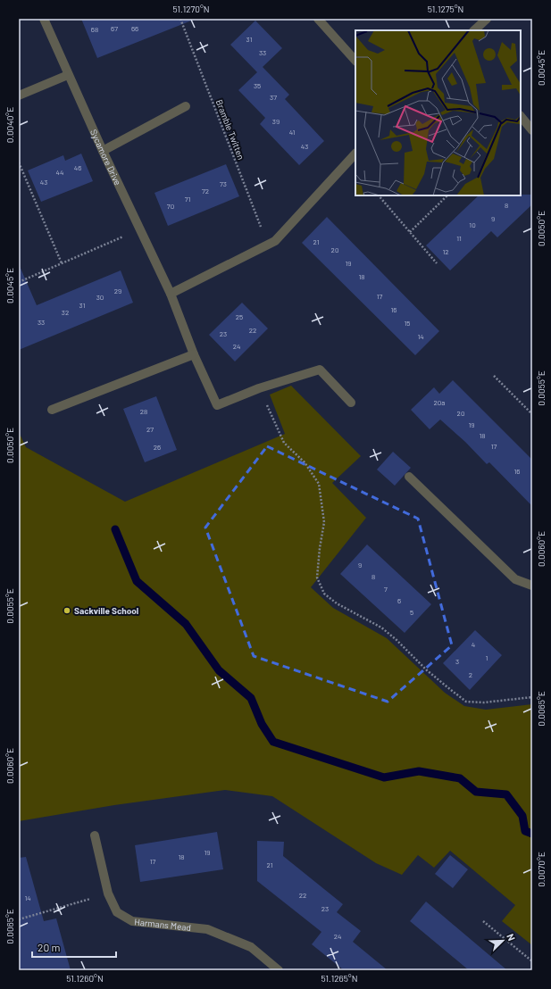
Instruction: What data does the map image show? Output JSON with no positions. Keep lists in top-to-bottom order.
{
  "streets": {
    "street": ["Sycamore Drive", "Harmans Mead"],
    "path": ["Bramble Twitten"]
  },
  "places": ["Sackville School"],
  "house_numbers": [
    "67",
    "66",
    "68",
    "31",
    "33",
    "35",
    "37",
    "39",
    "41",
    "43",
    "46",
    "44",
    "43",
    "73",
    "72",
    "71",
    "8",
    "70",
    "9",
    "10",
    "11",
    "21",
    "20",
    "12",
    "19",
    "18",
    "29",
    "17",
    "30",
    "31",
    "16",
    "32",
    "25",
    "33",
    "15",
    "22",
    "23",
    "14",
    "24",
    "20a",
    "28",
    "20",
    "19",
    "27",
    "18",
    "17",
    "26",
    "16",
    "9",
    "8",
    "7",
    "6",
    "5",
    "4",
    "1",
    "3",
    "2",
    "19",
    "18",
    "17",
    "21",
    "22",
    "14",
    "23",
    "24"
  ],
  "scale_bar": "20 m",
  "north": "top right",
  "coordinates": [
    "51.1270°N",
    "51.1275°N",
    "0.0045°E",
    "0.0040°E",
    "0.0050°E",
    "0.0055°E",
    "0.0060°E",
    "0.0065°E",
    "0.0070°E",
    "51.1260°N",
    "51.1265°N"
  ]
}
